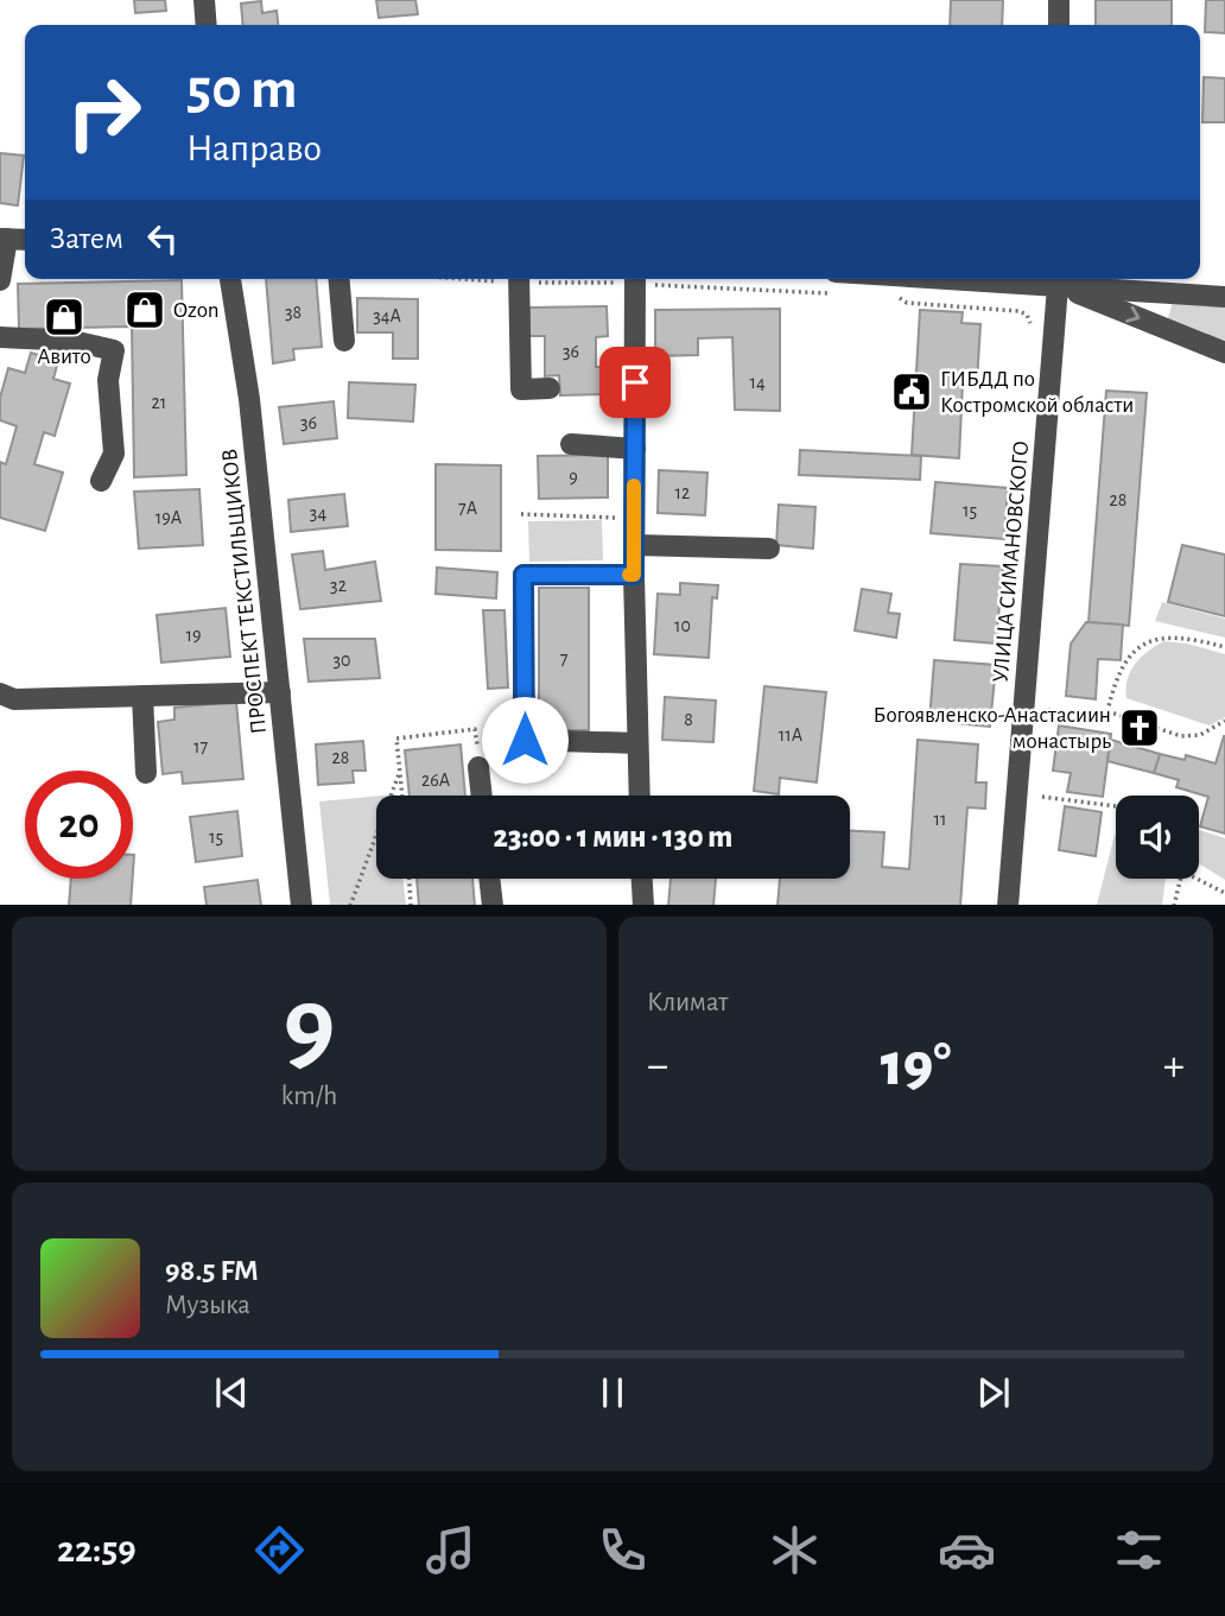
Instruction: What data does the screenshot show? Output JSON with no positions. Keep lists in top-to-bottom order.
{
  "streets": {
    "street": ["УЛИЦА СИМАНОВСКОГО", "ПРОСПЕКТ ТЕКСТИЛЬЩИКОВ"]
  },
  "places": {
    "shop": ["Ozon", "Авито"],
    "public building": ["ГИБДД по Костромской области"],
    "church": ["Богоявленско-Анастасиин монастырь"]
  },
  "house_numbers": [
    "38",
    "34А",
    "36",
    "14",
    "21",
    "36",
    "9",
    "12",
    "28",
    "7А",
    "15",
    "34",
    "19А",
    "32",
    "10",
    "19",
    "7",
    "30",
    "8",
    "11А",
    "17",
    "28",
    "26А",
    "11",
    "15"
  ],
  "page": {
    "turn": ["50 m", "Направо"],
    "then": "Затем",
    "limit": "20",
    "trip": "23:00 · 1 мин · 130 m",
    "tile": [
      ["9", "km/h"],
      "Климат"
    ],
    "heat": ["−", "19°", "+"],
    "song": ["98.5 FM", "Музыка"],
    "tabs": "22:59"
  }
}
